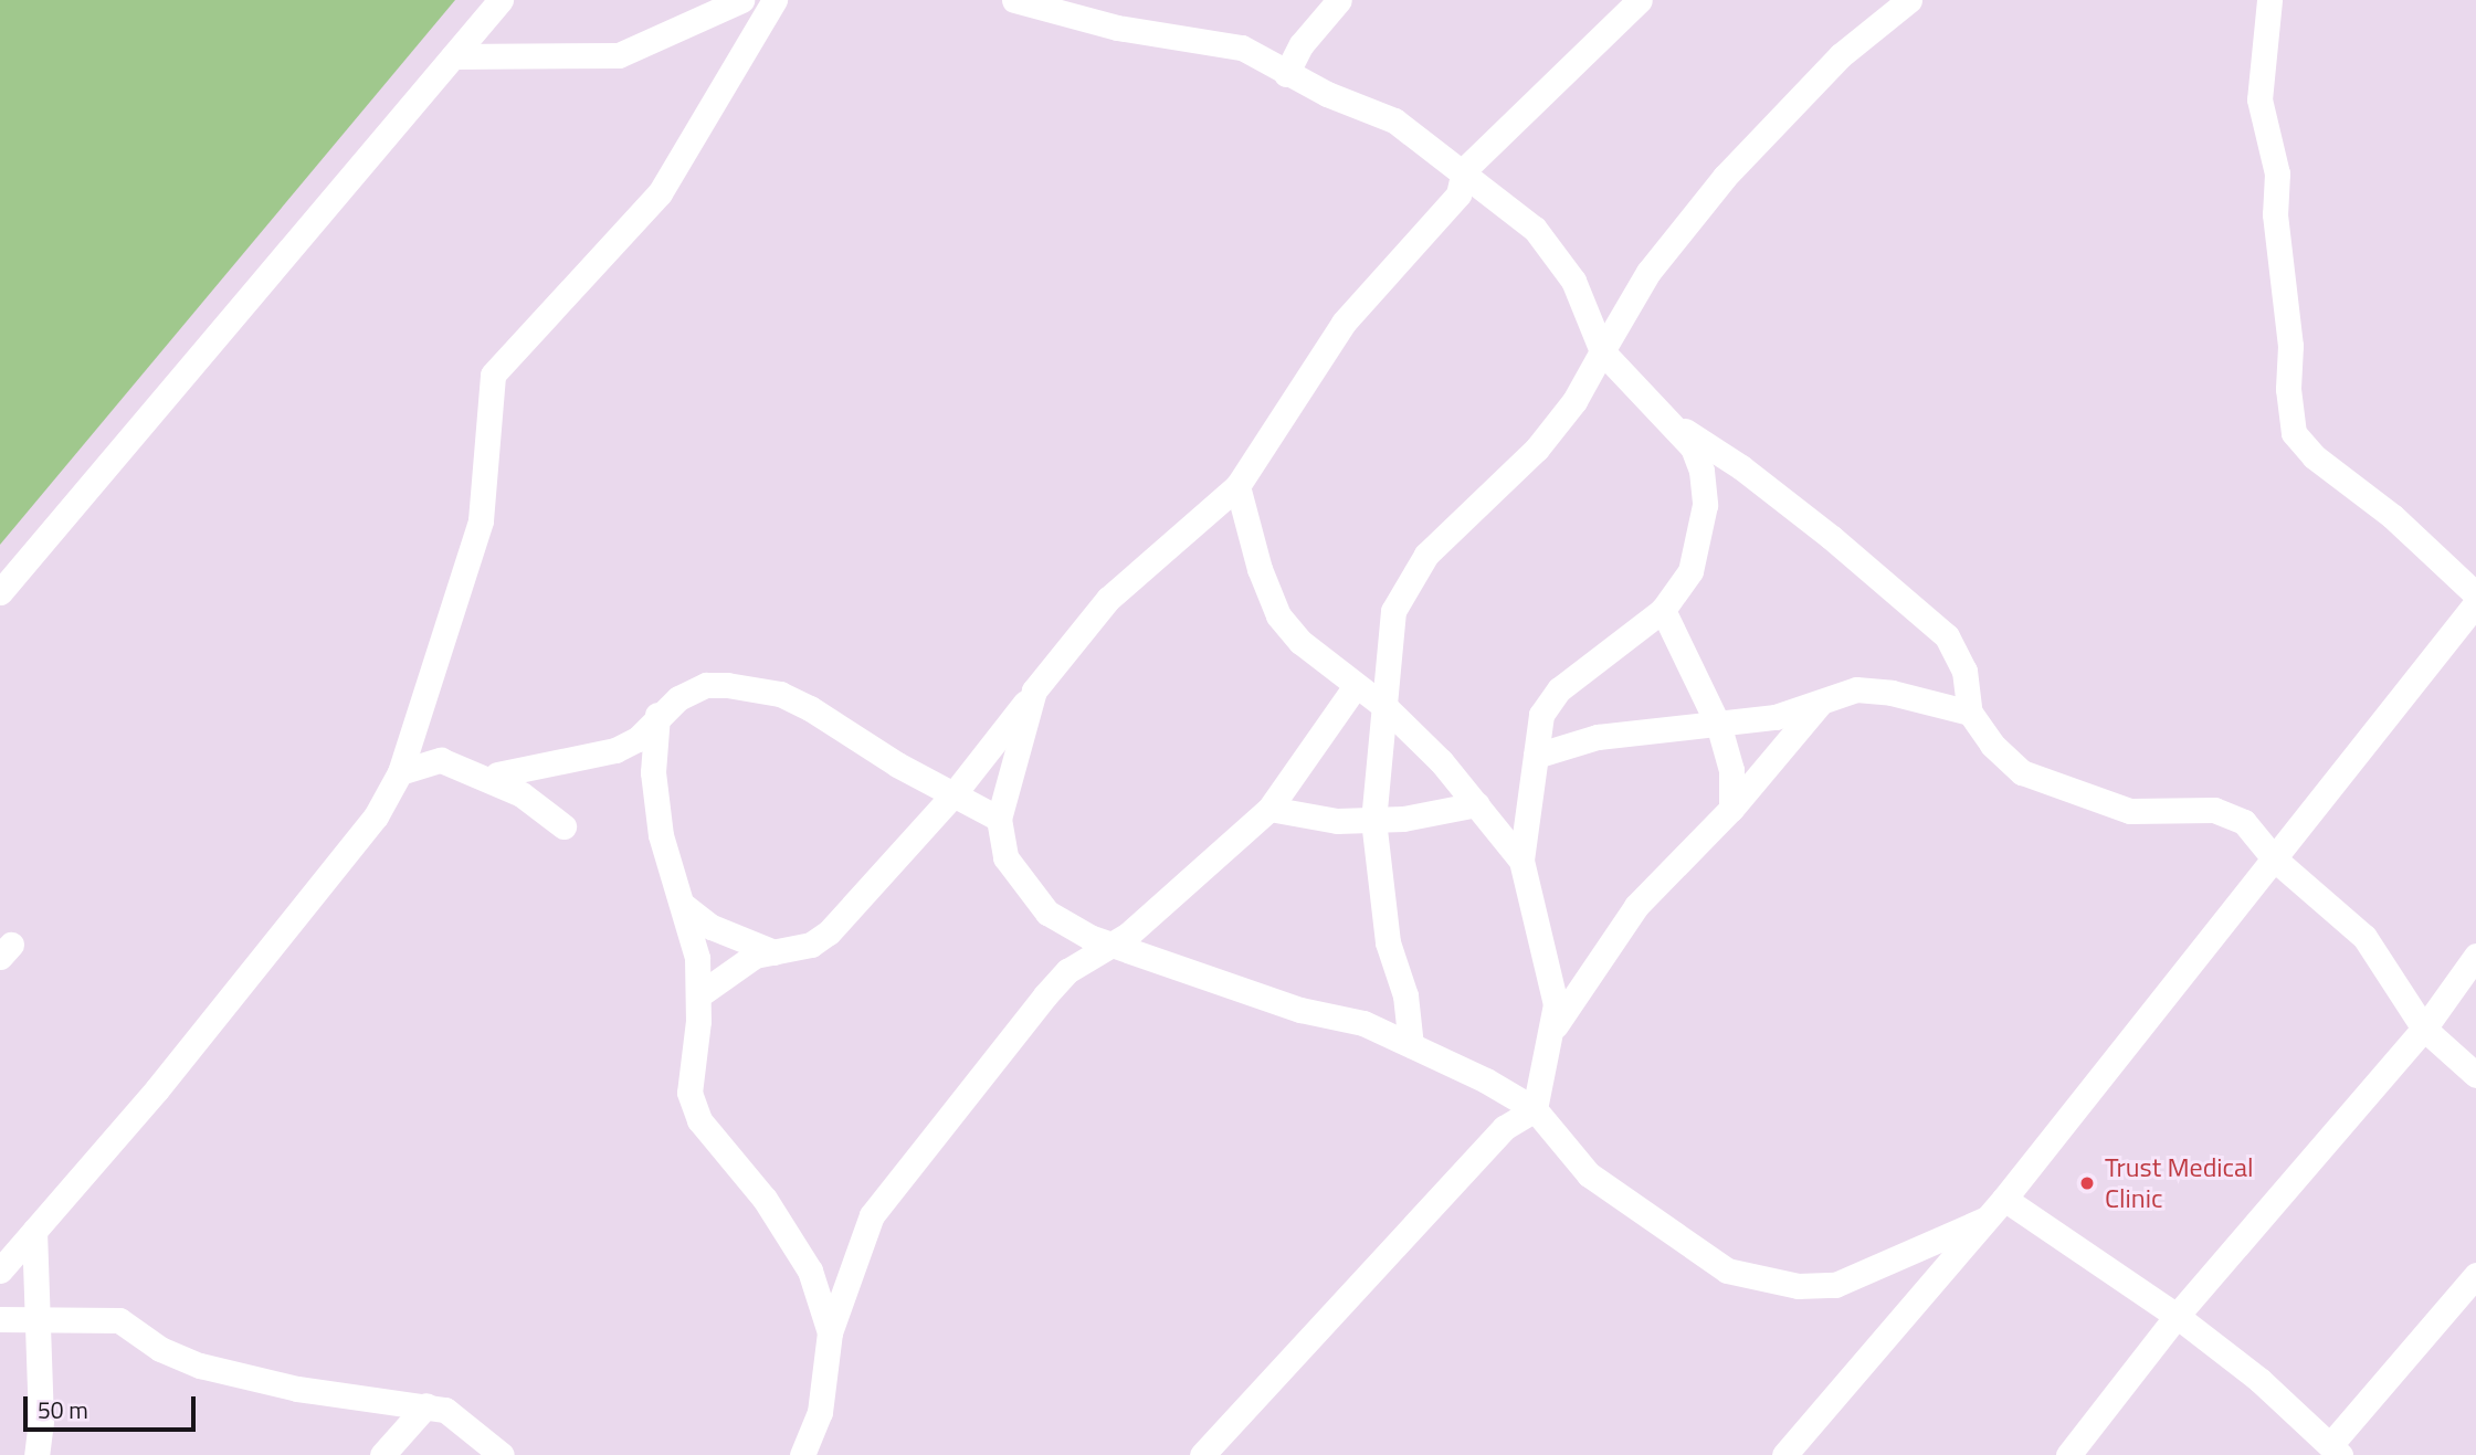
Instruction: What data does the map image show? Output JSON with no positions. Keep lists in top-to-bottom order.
{
  "places": ["Trust Medical Clinic"],
  "scale_bar": "50 m"
}
